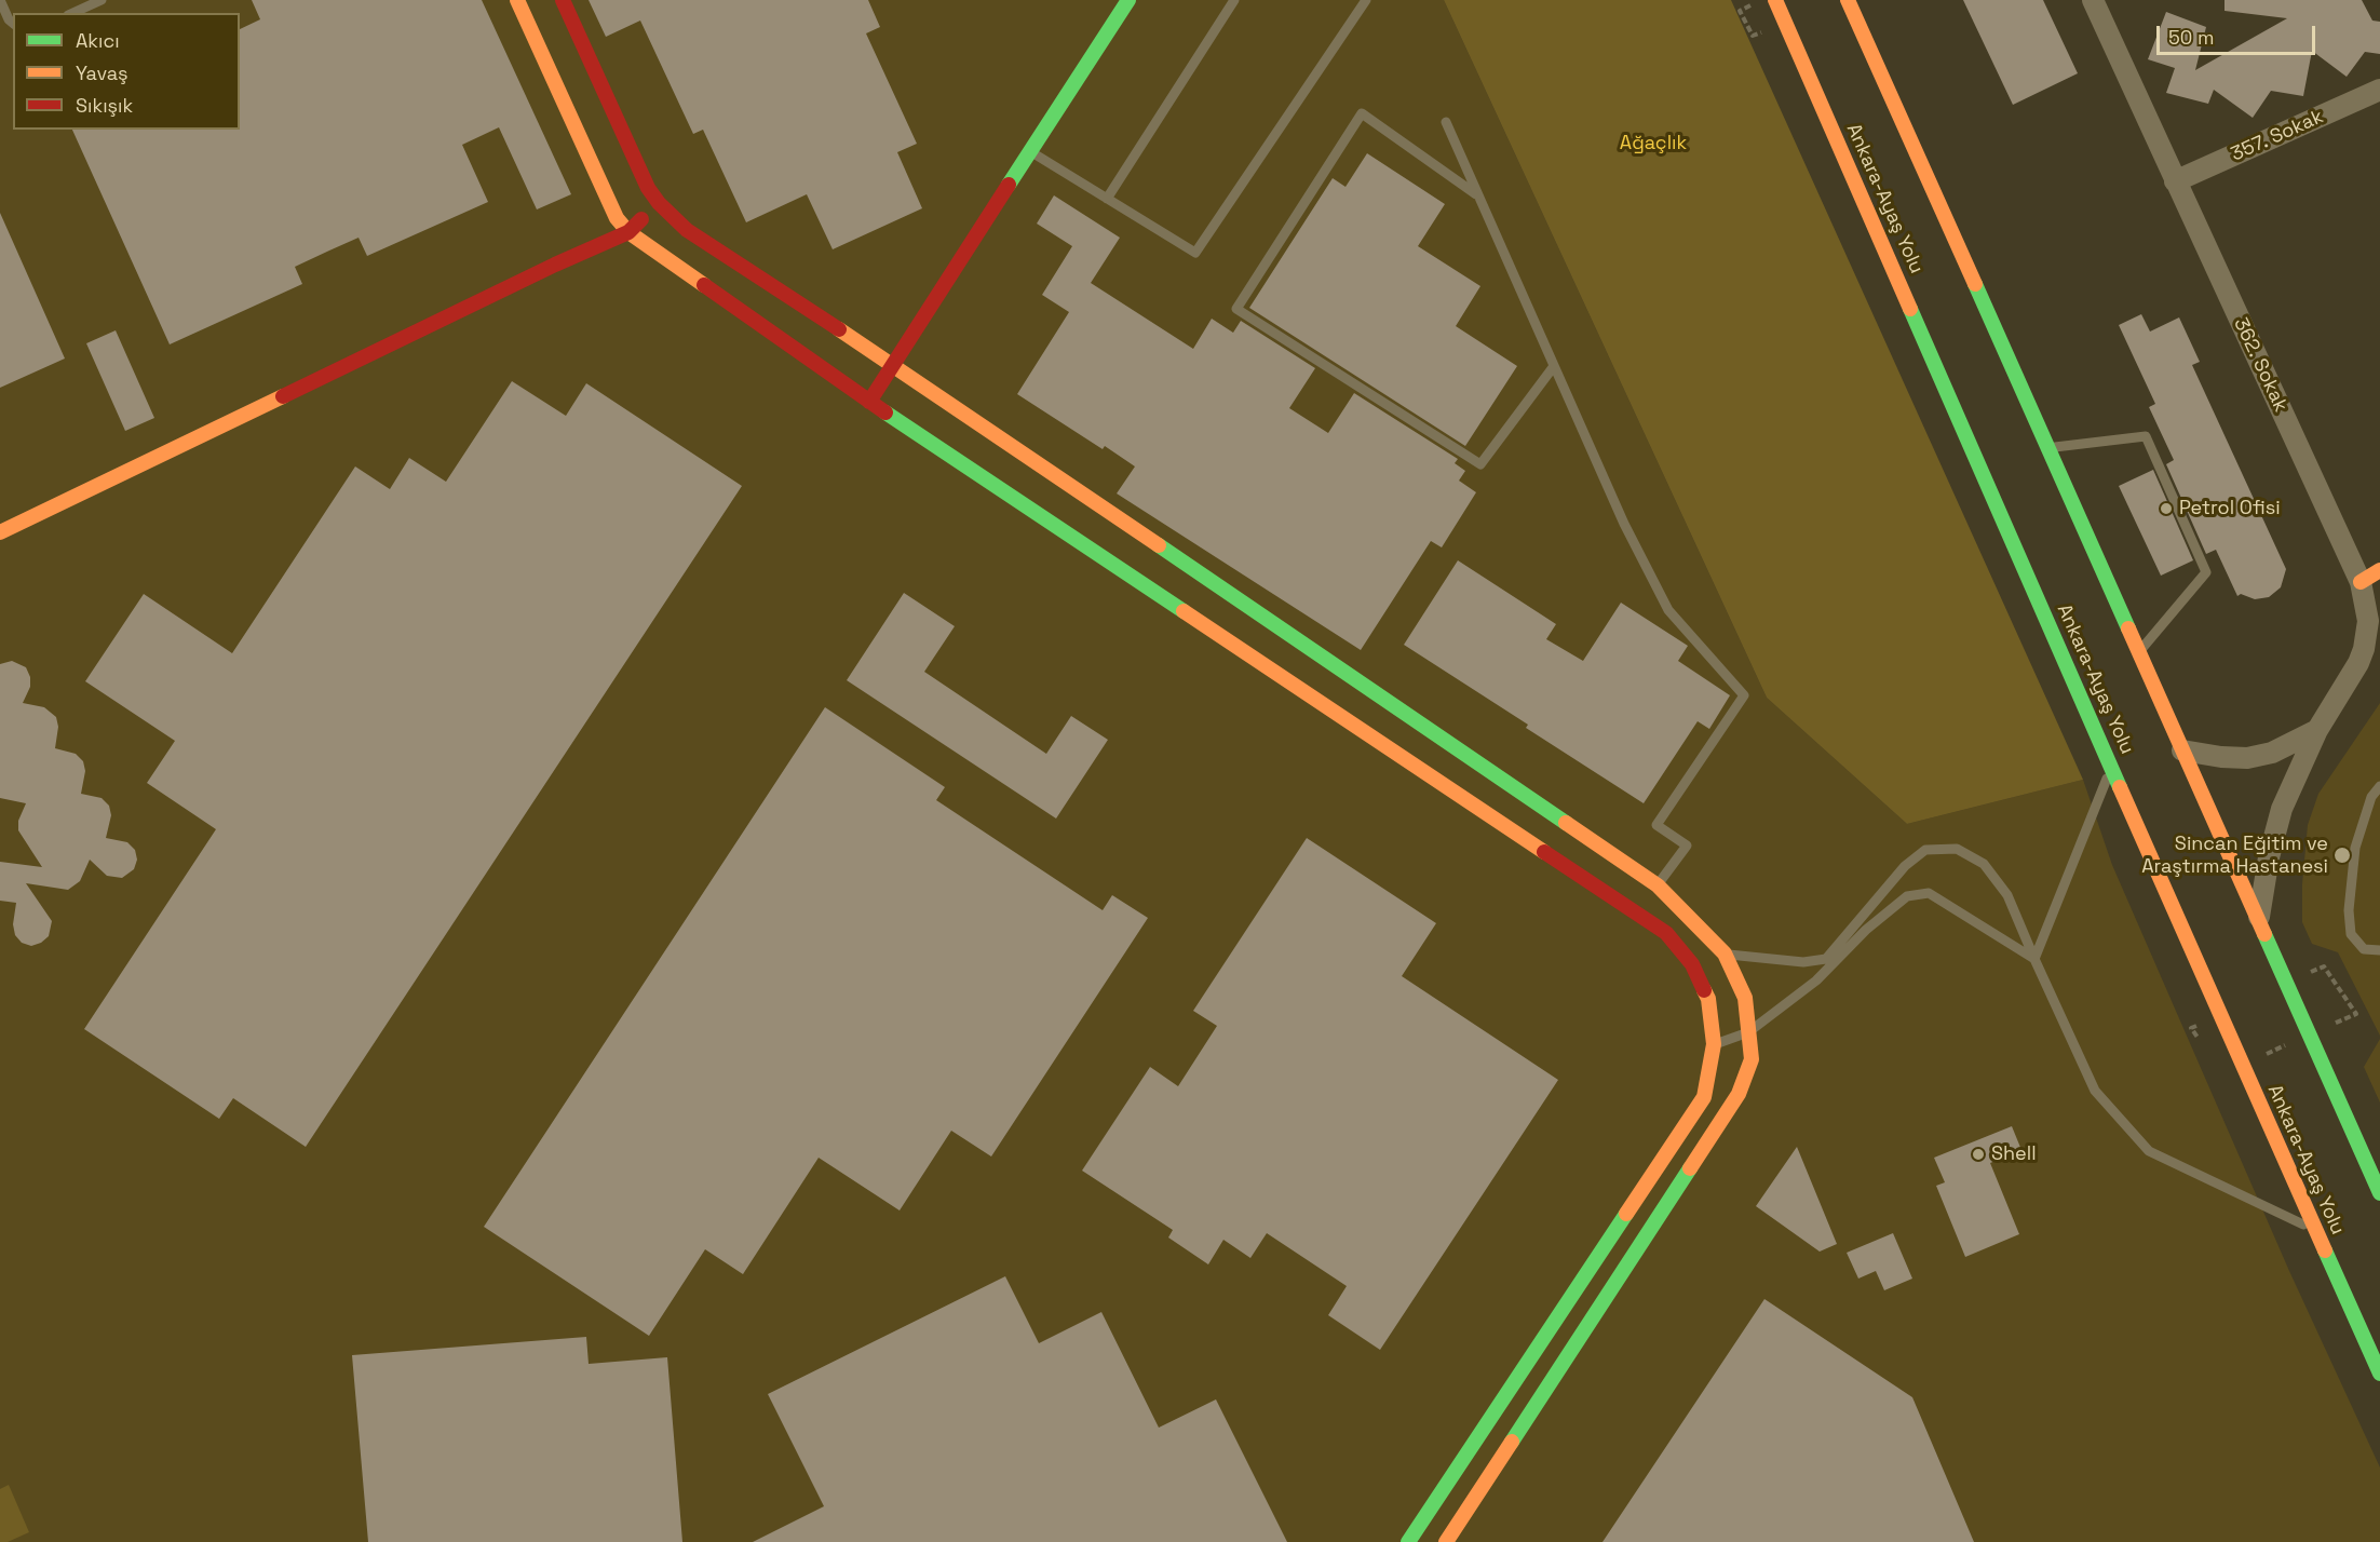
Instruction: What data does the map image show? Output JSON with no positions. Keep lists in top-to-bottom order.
{
  "streets": {
    "main road": ["Ankara-Ayaş Yolu"],
    "street": ["357. Sokak", "362. Sokak"]
  },
  "crossings": [
    ["357. Sokak", "362. Sokak"]
  ],
  "parks": ["Ağaçlık"],
  "places": ["Petrol Ofisi", "Sincan Eğitim ve Araştırma Hastanesi", "Shell"],
  "legend": ["Akıcı", "Yavaş", "Sıkışık"],
  "scale_bar": "50 m"
}
